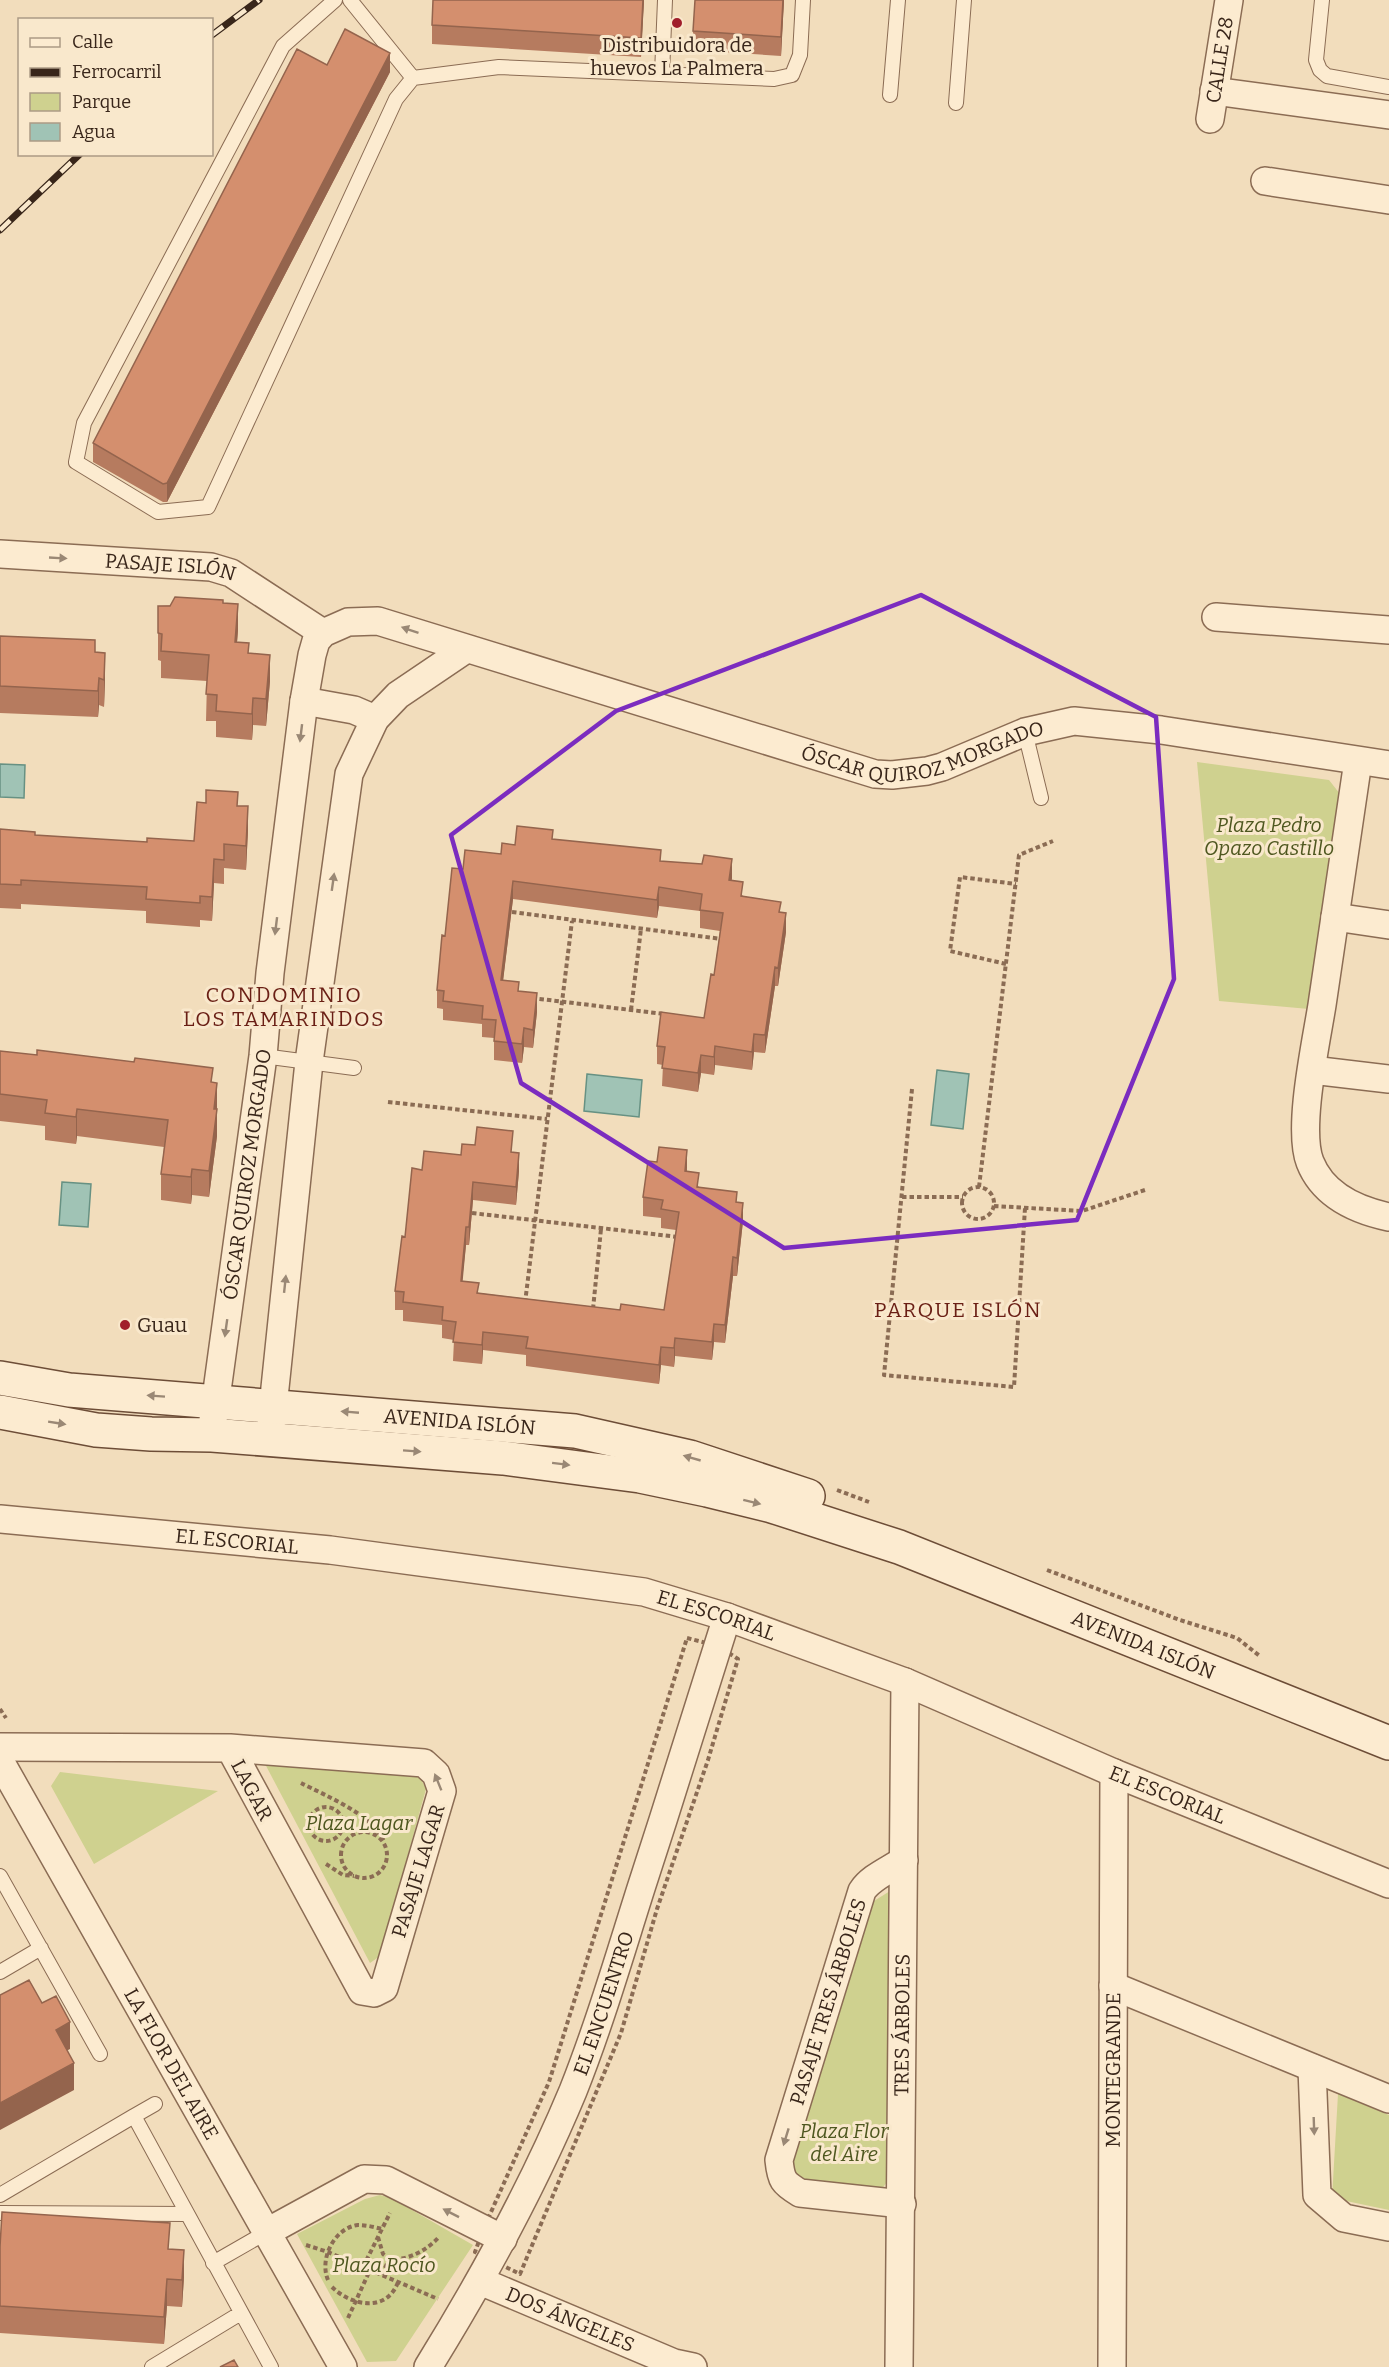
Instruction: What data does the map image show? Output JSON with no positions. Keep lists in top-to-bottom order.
{
  "streets": {
    "main road": ["AVENIDA ISLÓN"],
    "street": [
      "CALLE 28",
      "PASAJE ISLÓN",
      "ÓSCAR QUIROZ MORGADO",
      "EL ESCORIAL",
      "LAGAR",
      "PASAJE LAGAR",
      "PASAJE TRES ÁRBOLES",
      "EL ENCUENTRO",
      "TRES ÁRBOLES",
      "LA FLOR DEL AIRE",
      "MONTEGRANDE",
      "DOS ÁNGELES"
    ]
  },
  "crossings": [
    ["PASAJE ISLÓN", "ÓSCAR QUIROZ MORGADO"],
    ["ÓSCAR QUIROZ MORGADO", "AVENIDA ISLÓN"],
    ["EL ESCORIAL", "EL ENCUENTRO"],
    ["EL ESCORIAL", "TRES ÁRBOLES"],
    ["EL ESCORIAL", "MONTEGRANDE"],
    ["LAGAR", "PASAJE LAGAR"],
    ["PASAJE TRES ÁRBOLES", "TRES ÁRBOLES"],
    ["EL ENCUENTRO", "DOS ÁNGELES"]
  ],
  "one_way": ["PASAJE ISLÓN"],
  "districts": ["CONDOMINIO LOS TAMARINDOS", "PARQUE ISLÓN"],
  "parks": [
    "Plaza Pedro Opazo Castillo",
    "Plaza Lagar",
    "Plaza Flor del Aire",
    "Plaza Rocío"
  ],
  "places": ["Distribuidora de huevos La Palmera", "Guau"],
  "legend": [
    "Calle",
    "Ferrocarril",
    "Parque",
    "Agua"
  ]
}
